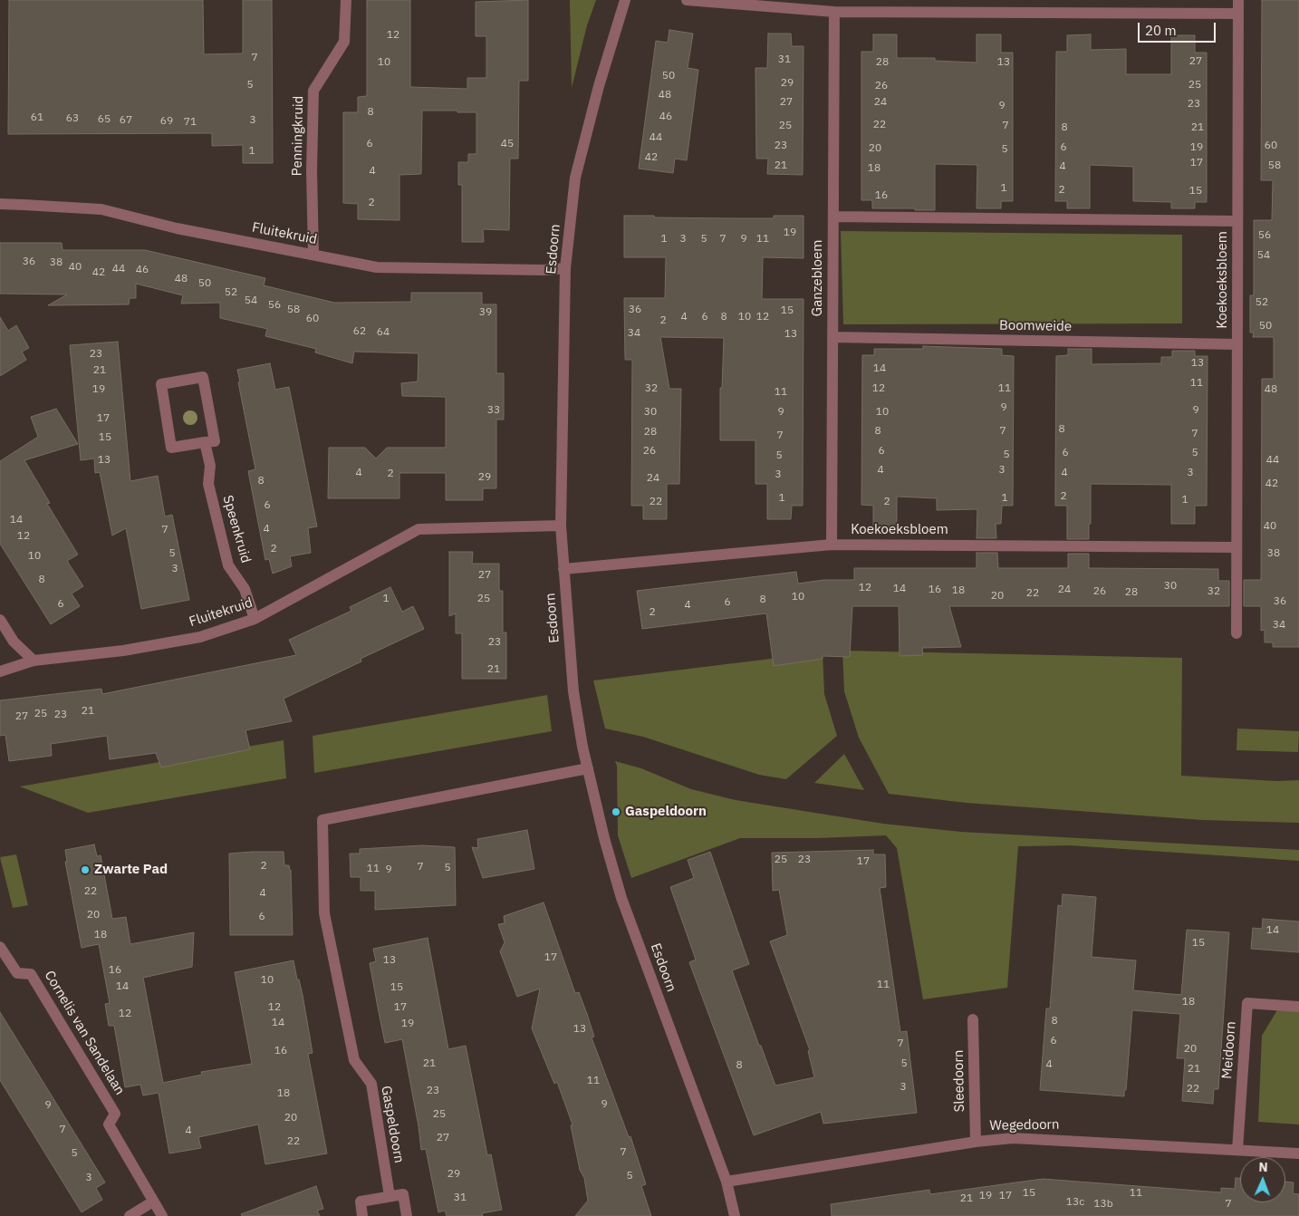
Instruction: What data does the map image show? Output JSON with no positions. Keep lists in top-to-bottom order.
{
  "streets": {
    "street": [
      "Penningkruid",
      "Fluitekruid",
      "Esdoorn",
      "Ganzebloem",
      "Koekoeksbloem",
      "Boomweide",
      "Speenkruid",
      "Cornelis van Sandelaan",
      "Meidoorn",
      "Sleedoorn",
      "Gaspeldoorn",
      "Wegedoorn"
    ]
  },
  "crossings": [
    ["Penningkruid", "Fluitekruid"],
    ["Fluitekruid", "Esdoorn"],
    ["Fluitekruid", "Speenkruid"],
    ["Esdoorn", "Koekoeksbloem"],
    ["Esdoorn", "Gaspeldoorn"],
    ["Esdoorn", "Wegedoorn"],
    ["Ganzebloem", "Koekoeksbloem"],
    ["Ganzebloem", "Boomweide"],
    ["Koekoeksbloem", "Boomweide"],
    ["Meidoorn", "Wegedoorn"],
    ["Sleedoorn", "Wegedoorn"]
  ],
  "places": ["Gaspeldoorn", "Zwarte Pad"],
  "house_numbers": [
    "12",
    "7",
    "31",
    "27",
    "10",
    "28",
    "13",
    "50",
    "29",
    "5",
    "25",
    "26",
    "48",
    "27",
    "24",
    "23",
    "9",
    "8",
    "46",
    "61",
    "63",
    "65",
    "67",
    "3",
    "69",
    "71",
    "22",
    "25",
    "7",
    "8",
    "21",
    "44",
    "6",
    "45",
    "23",
    "60",
    "6",
    "19",
    "20",
    "5",
    "1",
    "42",
    "17",
    "21",
    "58",
    "4",
    "18",
    "4",
    "1",
    "2",
    "15",
    "16",
    "2",
    "19",
    "56",
    "1",
    "3",
    "5",
    "7",
    "9",
    "11",
    "54",
    "36",
    "38",
    "40",
    "44",
    "46",
    "42",
    "48",
    "50",
    "52",
    "54",
    "52",
    "56",
    "58",
    "36",
    "15",
    "39",
    "4",
    "6",
    "8",
    "10",
    "12",
    "60",
    "2",
    "50",
    "62",
    "64",
    "34",
    "13",
    "23",
    "13",
    "14",
    "21",
    "11",
    "32",
    "12",
    "11",
    "19",
    "48",
    "11",
    "9",
    "33",
    "9",
    "30",
    "9",
    "10",
    "17",
    "8",
    "8",
    "7",
    "28",
    "7",
    "7",
    "15",
    "26",
    "6",
    "6",
    "5",
    "5",
    "5",
    "13",
    "44",
    "4",
    "3",
    "4",
    "4",
    "3",
    "2",
    "3",
    "29",
    "24",
    "8",
    "42",
    "2",
    "1",
    "1",
    "1",
    "22",
    "2",
    "6",
    "14",
    "40",
    "4",
    "7",
    "12",
    "2",
    "5",
    "38",
    "10",
    "3",
    "27",
    "8",
    "30",
    "12",
    "14",
    "16",
    "24",
    "18",
    "26",
    "32",
    "28",
    "22",
    "20",
    "10",
    "1",
    "25",
    "8",
    "36",
    "6",
    "6",
    "4",
    "2",
    "34",
    "23",
    "21",
    "21",
    "25",
    "23",
    "27",
    "25",
    "23",
    "17",
    "2",
    "7",
    "5",
    "11",
    "9",
    "22",
    "4",
    "20",
    "6",
    "14",
    "18",
    "15",
    "17",
    "13",
    "16",
    "10",
    "11",
    "14",
    "15",
    "18",
    "12",
    "17",
    "12",
    "8",
    "14",
    "19",
    "13",
    "6",
    "7",
    "20",
    "16",
    "21",
    "5",
    "4",
    "8",
    "21",
    "11",
    "3",
    "22",
    "23",
    "18",
    "9",
    "9",
    "25",
    "20",
    "7",
    "4",
    "27",
    "22",
    "7",
    "5",
    "29",
    "5",
    "3",
    "15",
    "11",
    "19",
    "17",
    "31",
    "21",
    "13c",
    "13b",
    "7"
  ],
  "scale_bar": "20 m",
  "north": "top"
}
